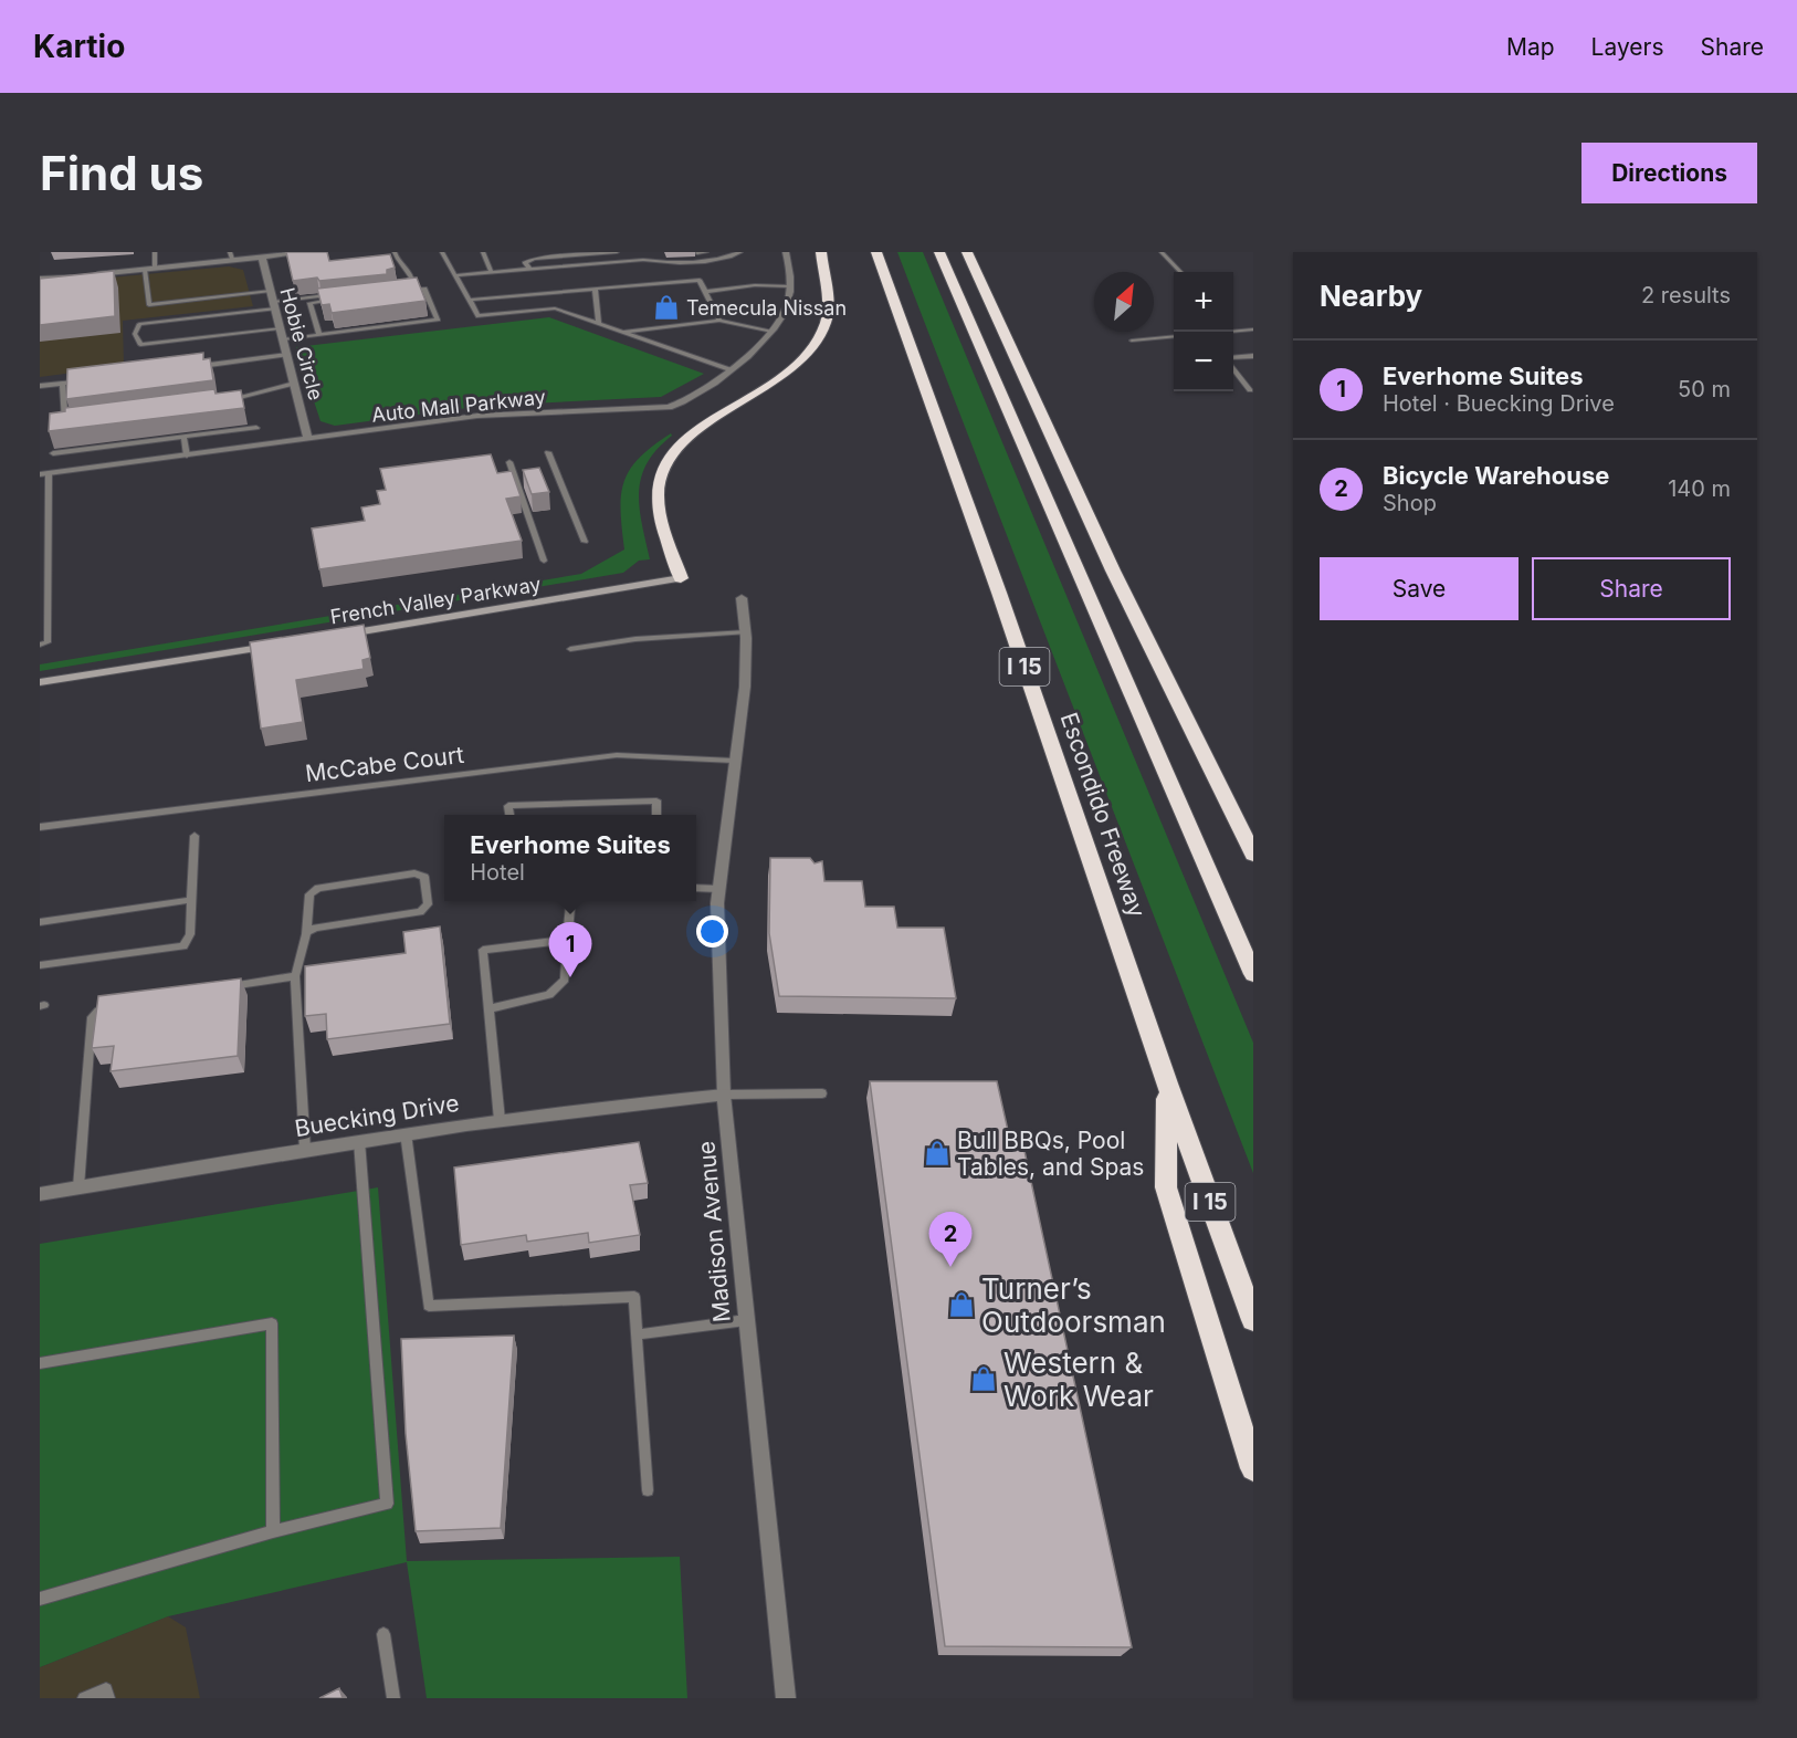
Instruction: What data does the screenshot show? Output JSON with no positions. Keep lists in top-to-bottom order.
{
  "streets": {
    "highway": ["I 15", "Escondido Freeway"],
    "main road": ["French Valley Parkway"],
    "street": [
      "Hobie Circle",
      "Auto Mall Parkway",
      "Buecking Drive",
      "Madison Avenue"
    ],
    "lane": ["McCabe Court"]
  },
  "crossings": [
    ["Hobie Circle", "Auto Mall Parkway"],
    ["McCabe Court", "Madison Avenue"],
    ["Buecking Drive", "Madison Avenue"]
  ],
  "places": {
    "shop": [
      "Temecula Nissan",
      "Bull BBQs, Pool Tables, and Spas",
      "Turner’s Outdoorsman",
      "Western & Work Wear"
    ]
  },
  "north": "top right",
  "page": {
    "header": "Kartio",
    "nav": ["Map", "Layers", "Share"],
    "buttons": [
      "Directions",
      ["Save", "Share"]
    ],
    "title": "Find us",
    "heading": ["Nearby", "2 results"],
    "map_buttons": ["+", "−"],
    "list": [
      {
        "mark": "1",
        "name": "Everhome Suites",
        "note": "Hotel · Buecking Drive",
        "value": "50 m"
      },
      {
        "mark": "2",
        "name": "Bicycle Warehouse",
        "note": "Shop",
        "value": "140 m"
      }
    ],
    "popup": ["Everhome Suites", "Hotel"],
    "pins": ["1", "2"]
  }
}
